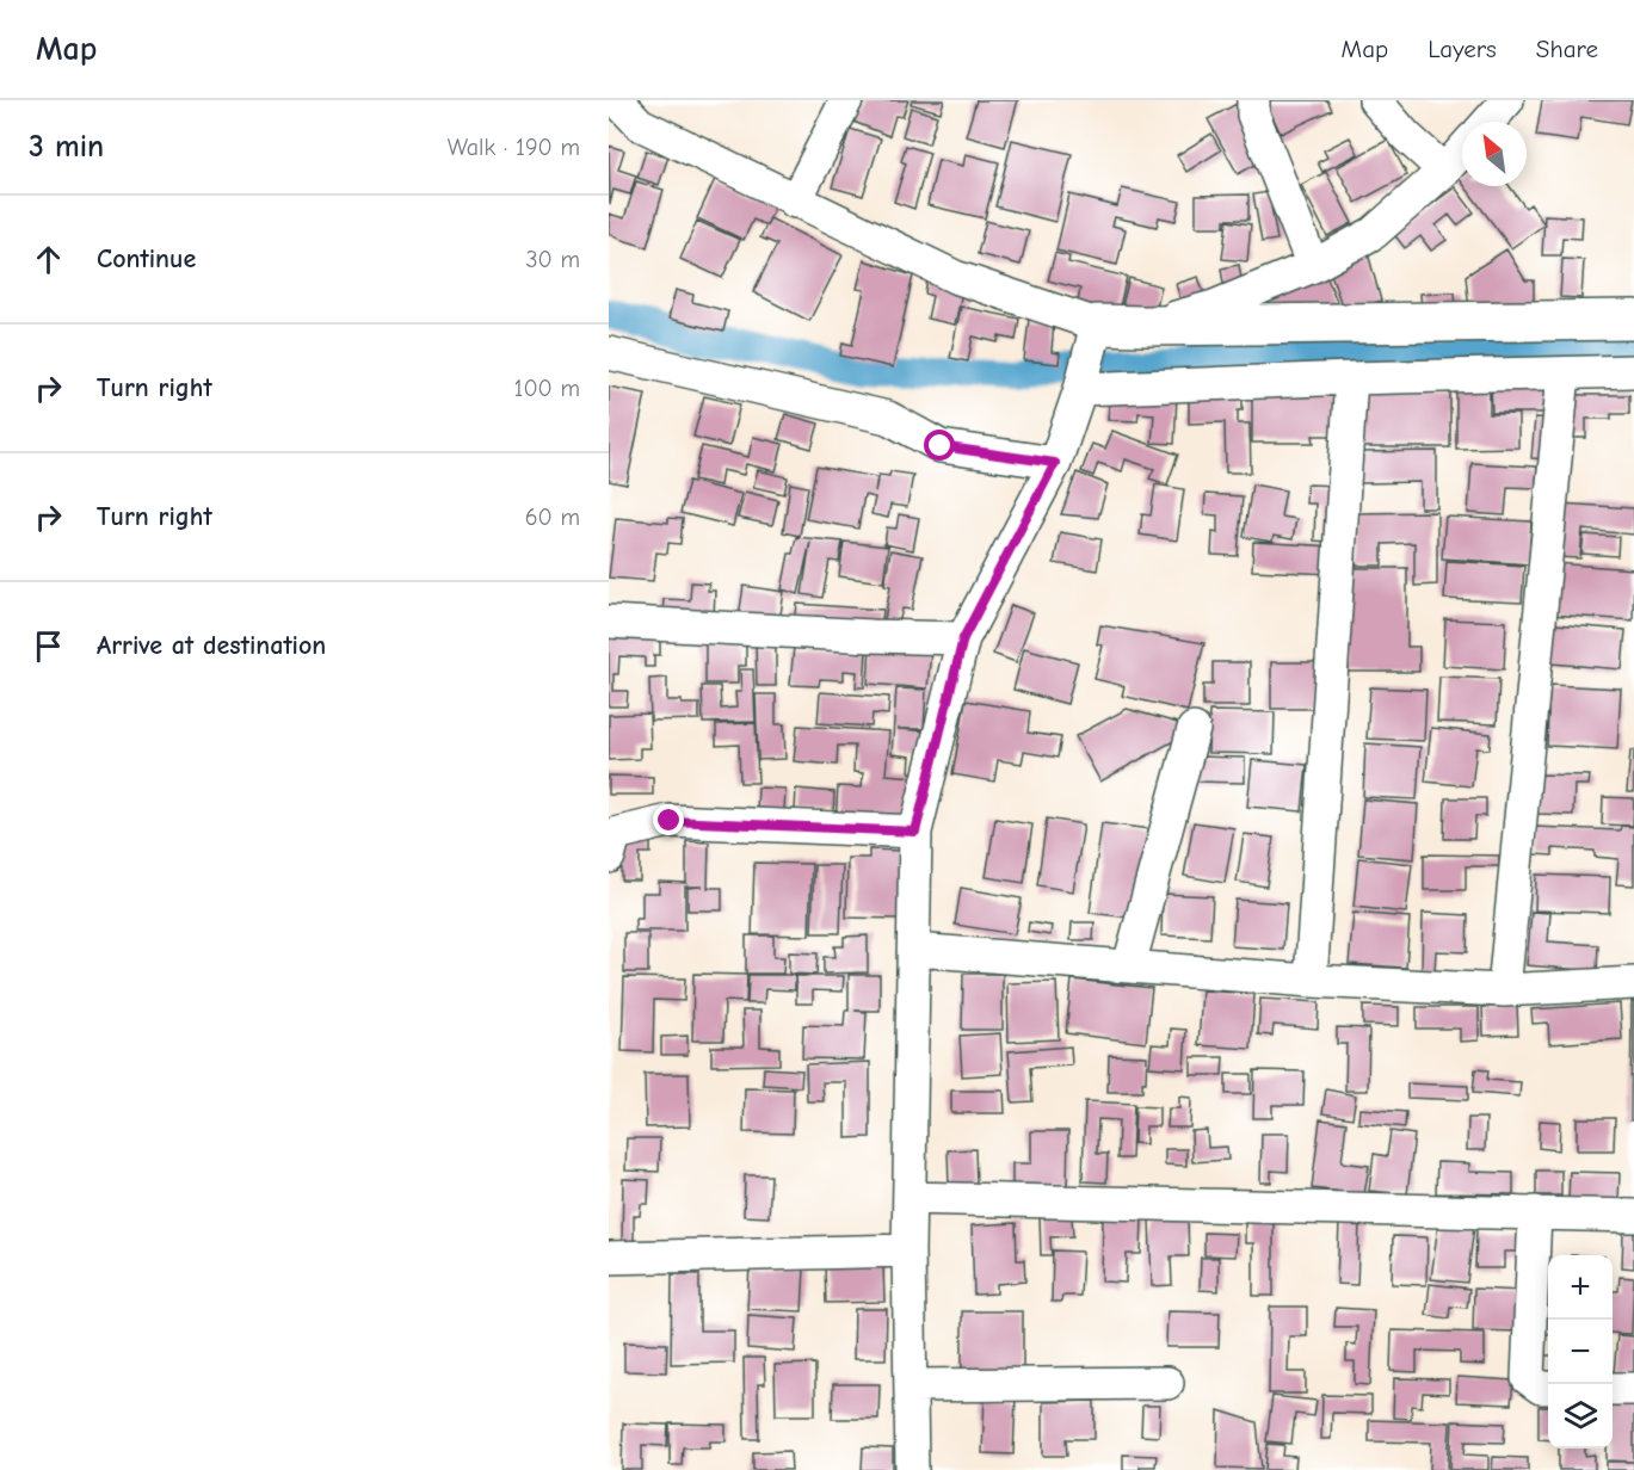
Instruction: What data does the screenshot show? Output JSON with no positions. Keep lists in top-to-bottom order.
{
  "north": "top left",
  "page": {
    "header": "Map",
    "nav": ["Map", "Layers", "Share"],
    "heading": ["3 min", "Walk · 190 m"],
    "list": [
      ["Continue", "30 m"],
      ["Turn right", "100 m"],
      ["Turn right", "60 m"],
      "Arrive at destination"
    ],
    "map_buttons": ["+", "−"]
  }
}
